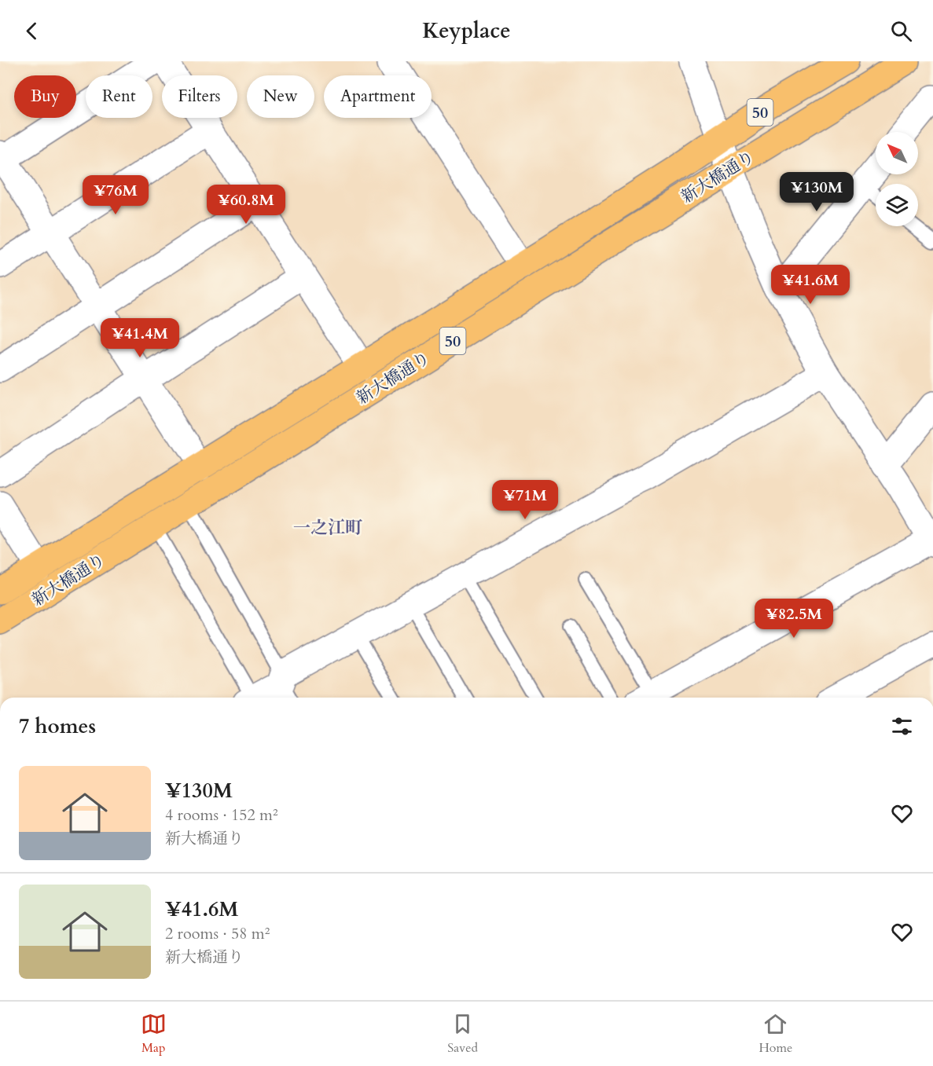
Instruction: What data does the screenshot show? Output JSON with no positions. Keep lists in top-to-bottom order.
{
  "streets": {
    "main road": ["50", "新大橋通り"]
  },
  "districts": ["一之江町"],
  "north": "top left",
  "page": {
    "header": "Keyplace",
    "chip": [
      "Buy",
      "Rent",
      "Filters",
      "New",
      "Apartment"
    ],
    "price": [
      "¥130M",
      "¥76M",
      "¥60.8M",
      "¥41.6M",
      "¥41.4M",
      "¥71M",
      "¥82.5M"
    ],
    "heading": "7 homes",
    "list": [
      {
        "name": "¥130M",
        "note": "4 rooms · 152 m² · 新大橋通り"
      },
      {
        "name": "¥41.6M",
        "note": "2 rooms · 58 m² · 新大橋通り"
      }
    ],
    "tabs": ["Map", "Saved", "Home"]
  }
}
